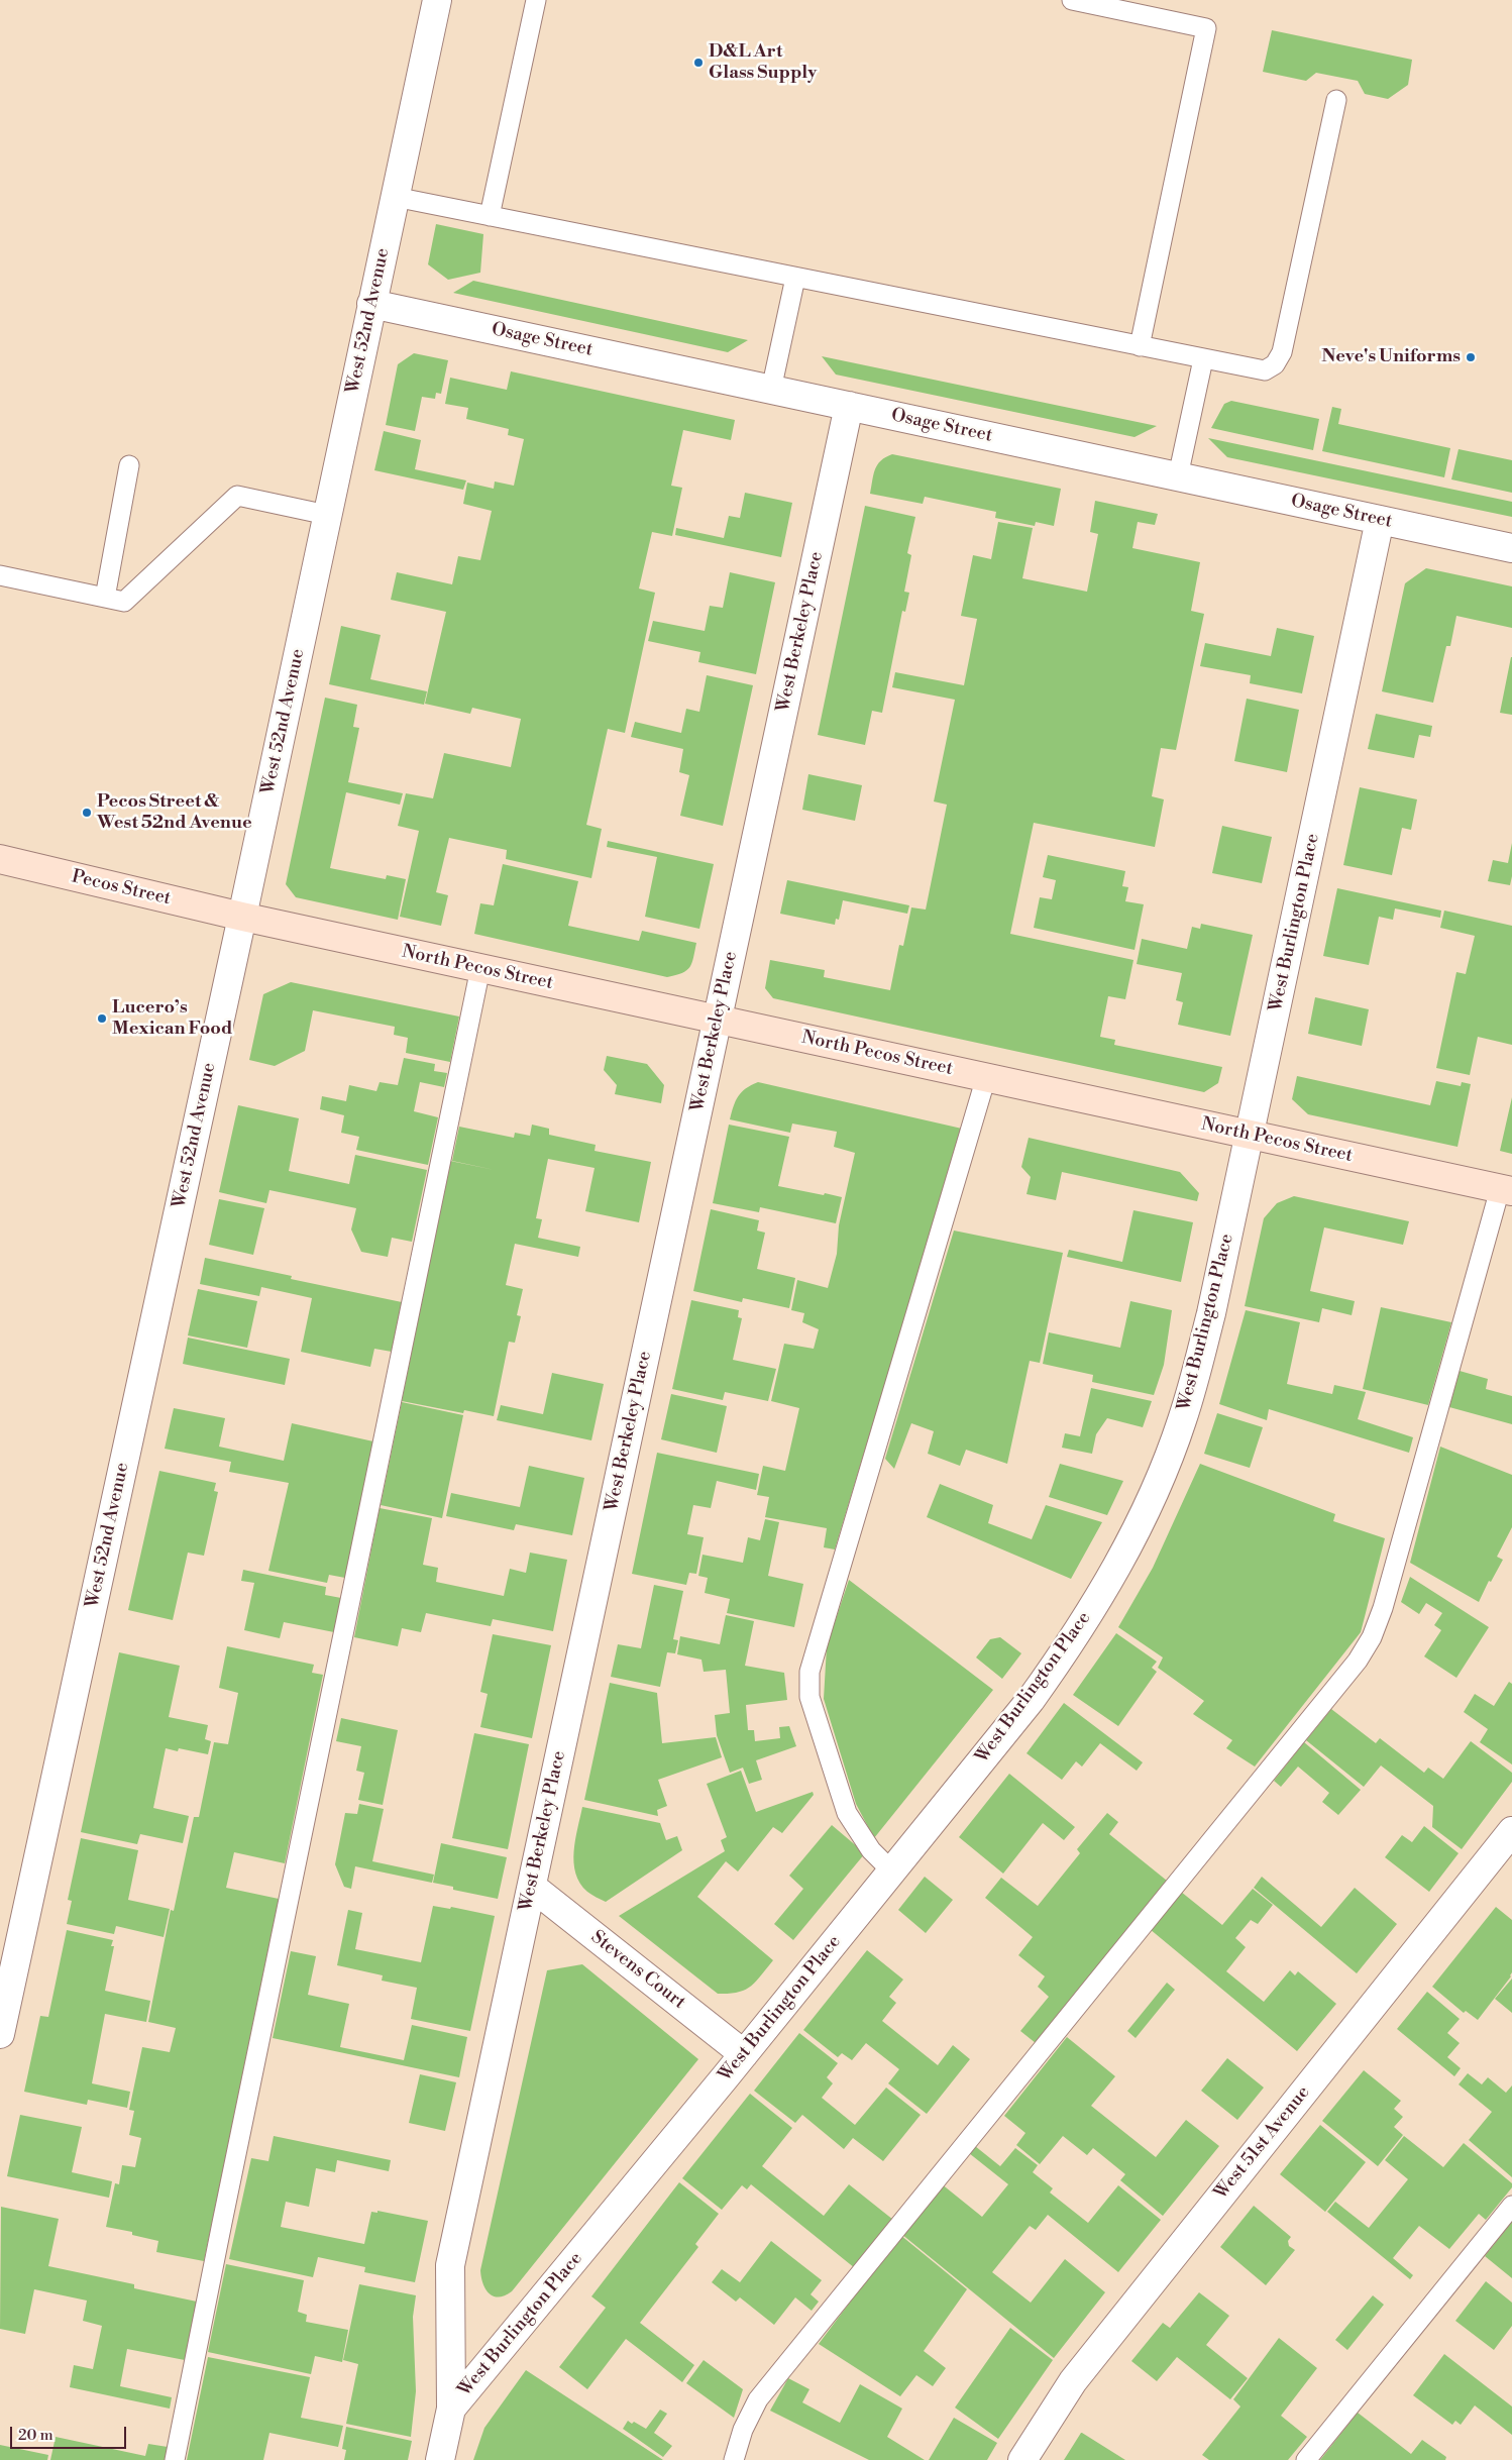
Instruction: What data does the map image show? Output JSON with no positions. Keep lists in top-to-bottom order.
{
  "streets": {
    "main road": ["Pecos Street", "North Pecos Street"],
    "street": [
      "West 52nd Avenue",
      "Osage Street",
      "West Berkeley Place",
      "West Burlington Place",
      "Stevens Court",
      "West 51st Avenue"
    ]
  },
  "crossings": [
    ["West 52nd Avenue", "Osage Street"],
    ["West 52nd Avenue", "Pecos Street"],
    ["West 52nd Avenue", "North Pecos Street"],
    ["Osage Street", "West Berkeley Place"],
    ["Osage Street", "West Burlington Place"],
    ["West Berkeley Place", "West Burlington Place"],
    ["West Berkeley Place", "North Pecos Street"],
    ["West Berkeley Place", "Stevens Court"],
    ["Pecos Street", "North Pecos Street"],
    ["West Burlington Place", "North Pecos Street"],
    ["West Burlington Place", "Stevens Court"]
  ],
  "places": [
    "D&L Art Glass Supply",
    "Neve's Uniforms",
    "Pecos Street & West 52nd Avenue",
    "Lucero’s Mexican Food"
  ],
  "scale_bar": "20 m"
}
